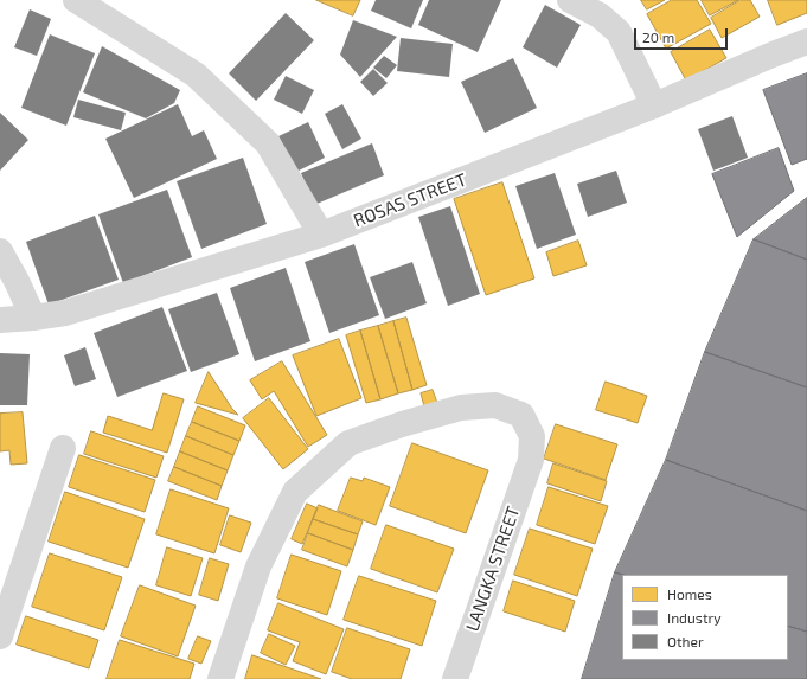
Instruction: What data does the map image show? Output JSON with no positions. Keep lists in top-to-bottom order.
{
  "streets": {
    "street": ["ROSAS STREET", "LANGKA STREET"]
  },
  "legend": ["Homes", "Industry", "Other"],
  "scale_bar": "20 m"
}
